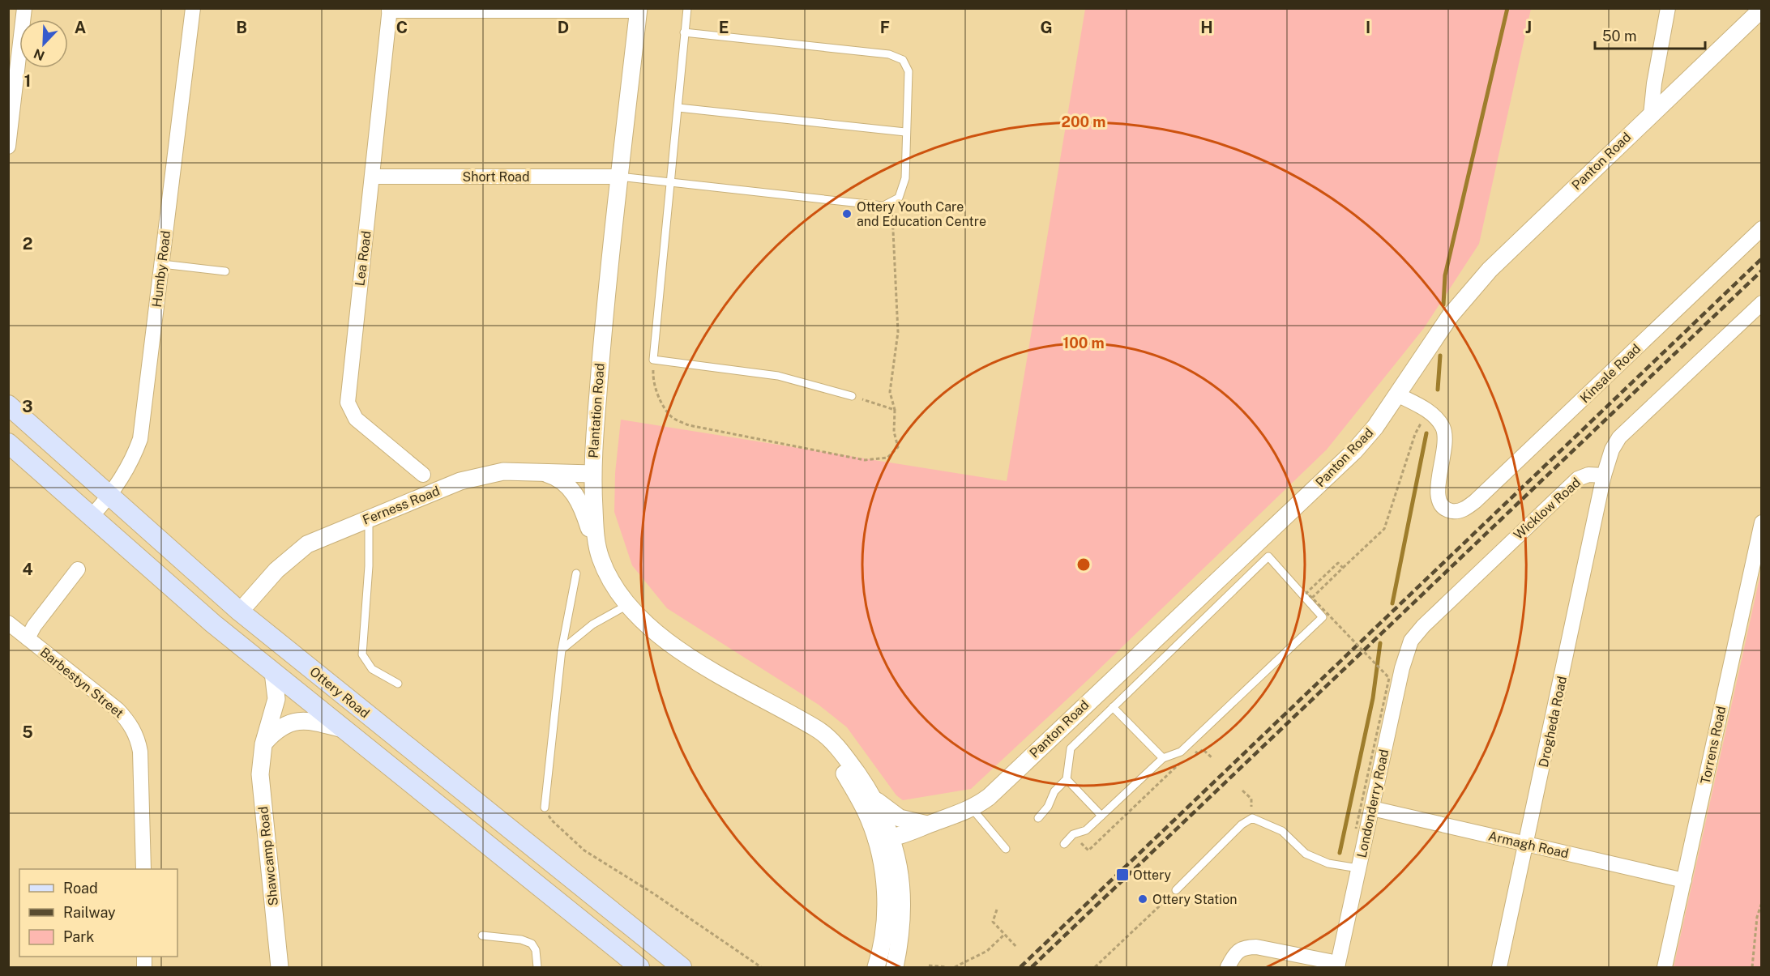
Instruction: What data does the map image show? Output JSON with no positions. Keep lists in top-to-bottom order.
{
  "streets": {
    "main road": ["Ottery Road"],
    "street": [
      "Panton Road",
      "Short Road",
      "Lea Road",
      "Humby Road",
      "Kinsale Road",
      "Plantation Road",
      "Ferness Road",
      "Wicklow Road",
      "Barbestyn Street",
      "Drogheda Road",
      "Torrens Road",
      "Londonderry Road",
      "Armagh Road",
      "Shawcamp Road"
    ]
  },
  "crossings": [
    ["Panton Road", "Plantation Road"],
    ["Short Road", "Lea Road"],
    ["Short Road", "Plantation Road"],
    ["Humby Road", "Ottery Road"],
    ["Plantation Road", "Ferness Road"],
    ["Ferness Road", "Ottery Road"],
    ["Wicklow Road", "Drogheda Road"],
    ["Wicklow Road", "Londonderry Road"],
    ["Ottery Road", "Shawcamp Road"],
    ["Drogheda Road", "Armagh Road"],
    ["Torrens Road", "Armagh Road"],
    ["Londonderry Road", "Armagh Road"]
  ],
  "places": {
    "other": ["Ottery Youth Care and Education Centre", "Ottery Station"],
    "transit": ["Ottery"]
  },
  "legend": ["Road", "Railway", "Park"],
  "scale_bar": "50 m",
  "north": "bottom left",
  "grid": {
    "columns": [
      "A",
      "B",
      "C",
      "D",
      "E",
      "F",
      "G",
      "H",
      "I",
      "J"
    ],
    "rows": [
      "1",
      "2",
      "3",
      "4",
      "5"
    ]
  },
  "rings": ["200 m", "100 m"]
}
